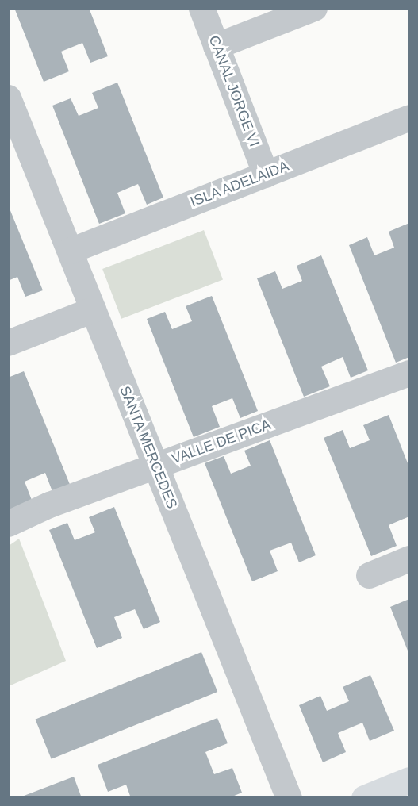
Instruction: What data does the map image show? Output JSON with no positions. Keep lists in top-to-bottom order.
{
  "streets": {
    "street": [
      "CANAL JORGE VI",
      "ISLA ADELAIDA",
      "VALLE DE PICA",
      "SANTA MERCEDES"
    ]
  },
  "crossings": [
    ["CANAL JORGE VI", "ISLA ADELAIDA"],
    ["ISLA ADELAIDA", "SANTA MERCEDES"],
    ["VALLE DE PICA", "SANTA MERCEDES"]
  ]
}
